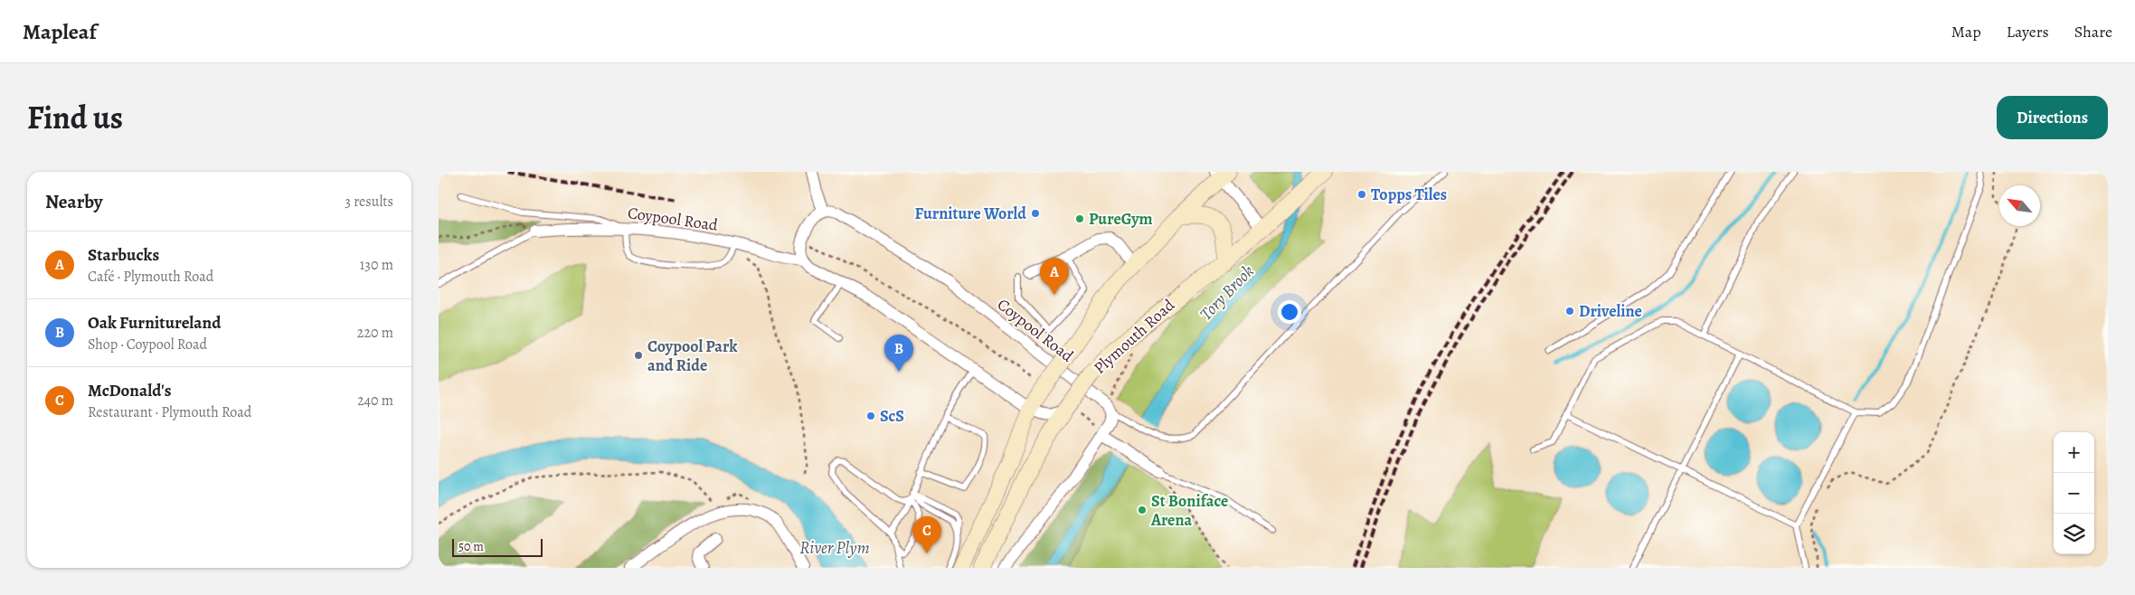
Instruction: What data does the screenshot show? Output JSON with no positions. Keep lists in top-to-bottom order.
{
  "streets": {
    "main road": ["Plymouth Road"],
    "street": ["Coypool Road"]
  },
  "crossings": [
    ["Coypool Road", "Plymouth Road"]
  ],
  "water": ["Tory Brook", "River Plym"],
  "places": [
    "Topps Tiles",
    "Furniture World",
    "PureGym",
    "Driveline",
    "Coypool Park and Ride",
    "ScS",
    "St Boniface Arena"
  ],
  "scale_bar": "50 m",
  "north": "top left",
  "page": {
    "header": "Mapleaf",
    "nav": ["Map", "Layers", "Share"],
    "title": "Find us",
    "buttons": "Directions",
    "heading": ["Nearby", "3 results"],
    "list": [
      {
        "mark": "A",
        "name": "Starbucks",
        "note": "Café · Plymouth Road",
        "value": "130 m"
      },
      {
        "mark": "B",
        "name": "Oak Furnitureland",
        "note": "Shop · Coypool Road",
        "value": "220 m"
      },
      {
        "mark": "C",
        "name": "McDonald's",
        "note": "Restaurant · Plymouth Road",
        "value": "240 m"
      }
    ],
    "pins": ["A", "B", "C"],
    "map_buttons": ["+", "−"],
    "scale": "50 m"
  }
}
